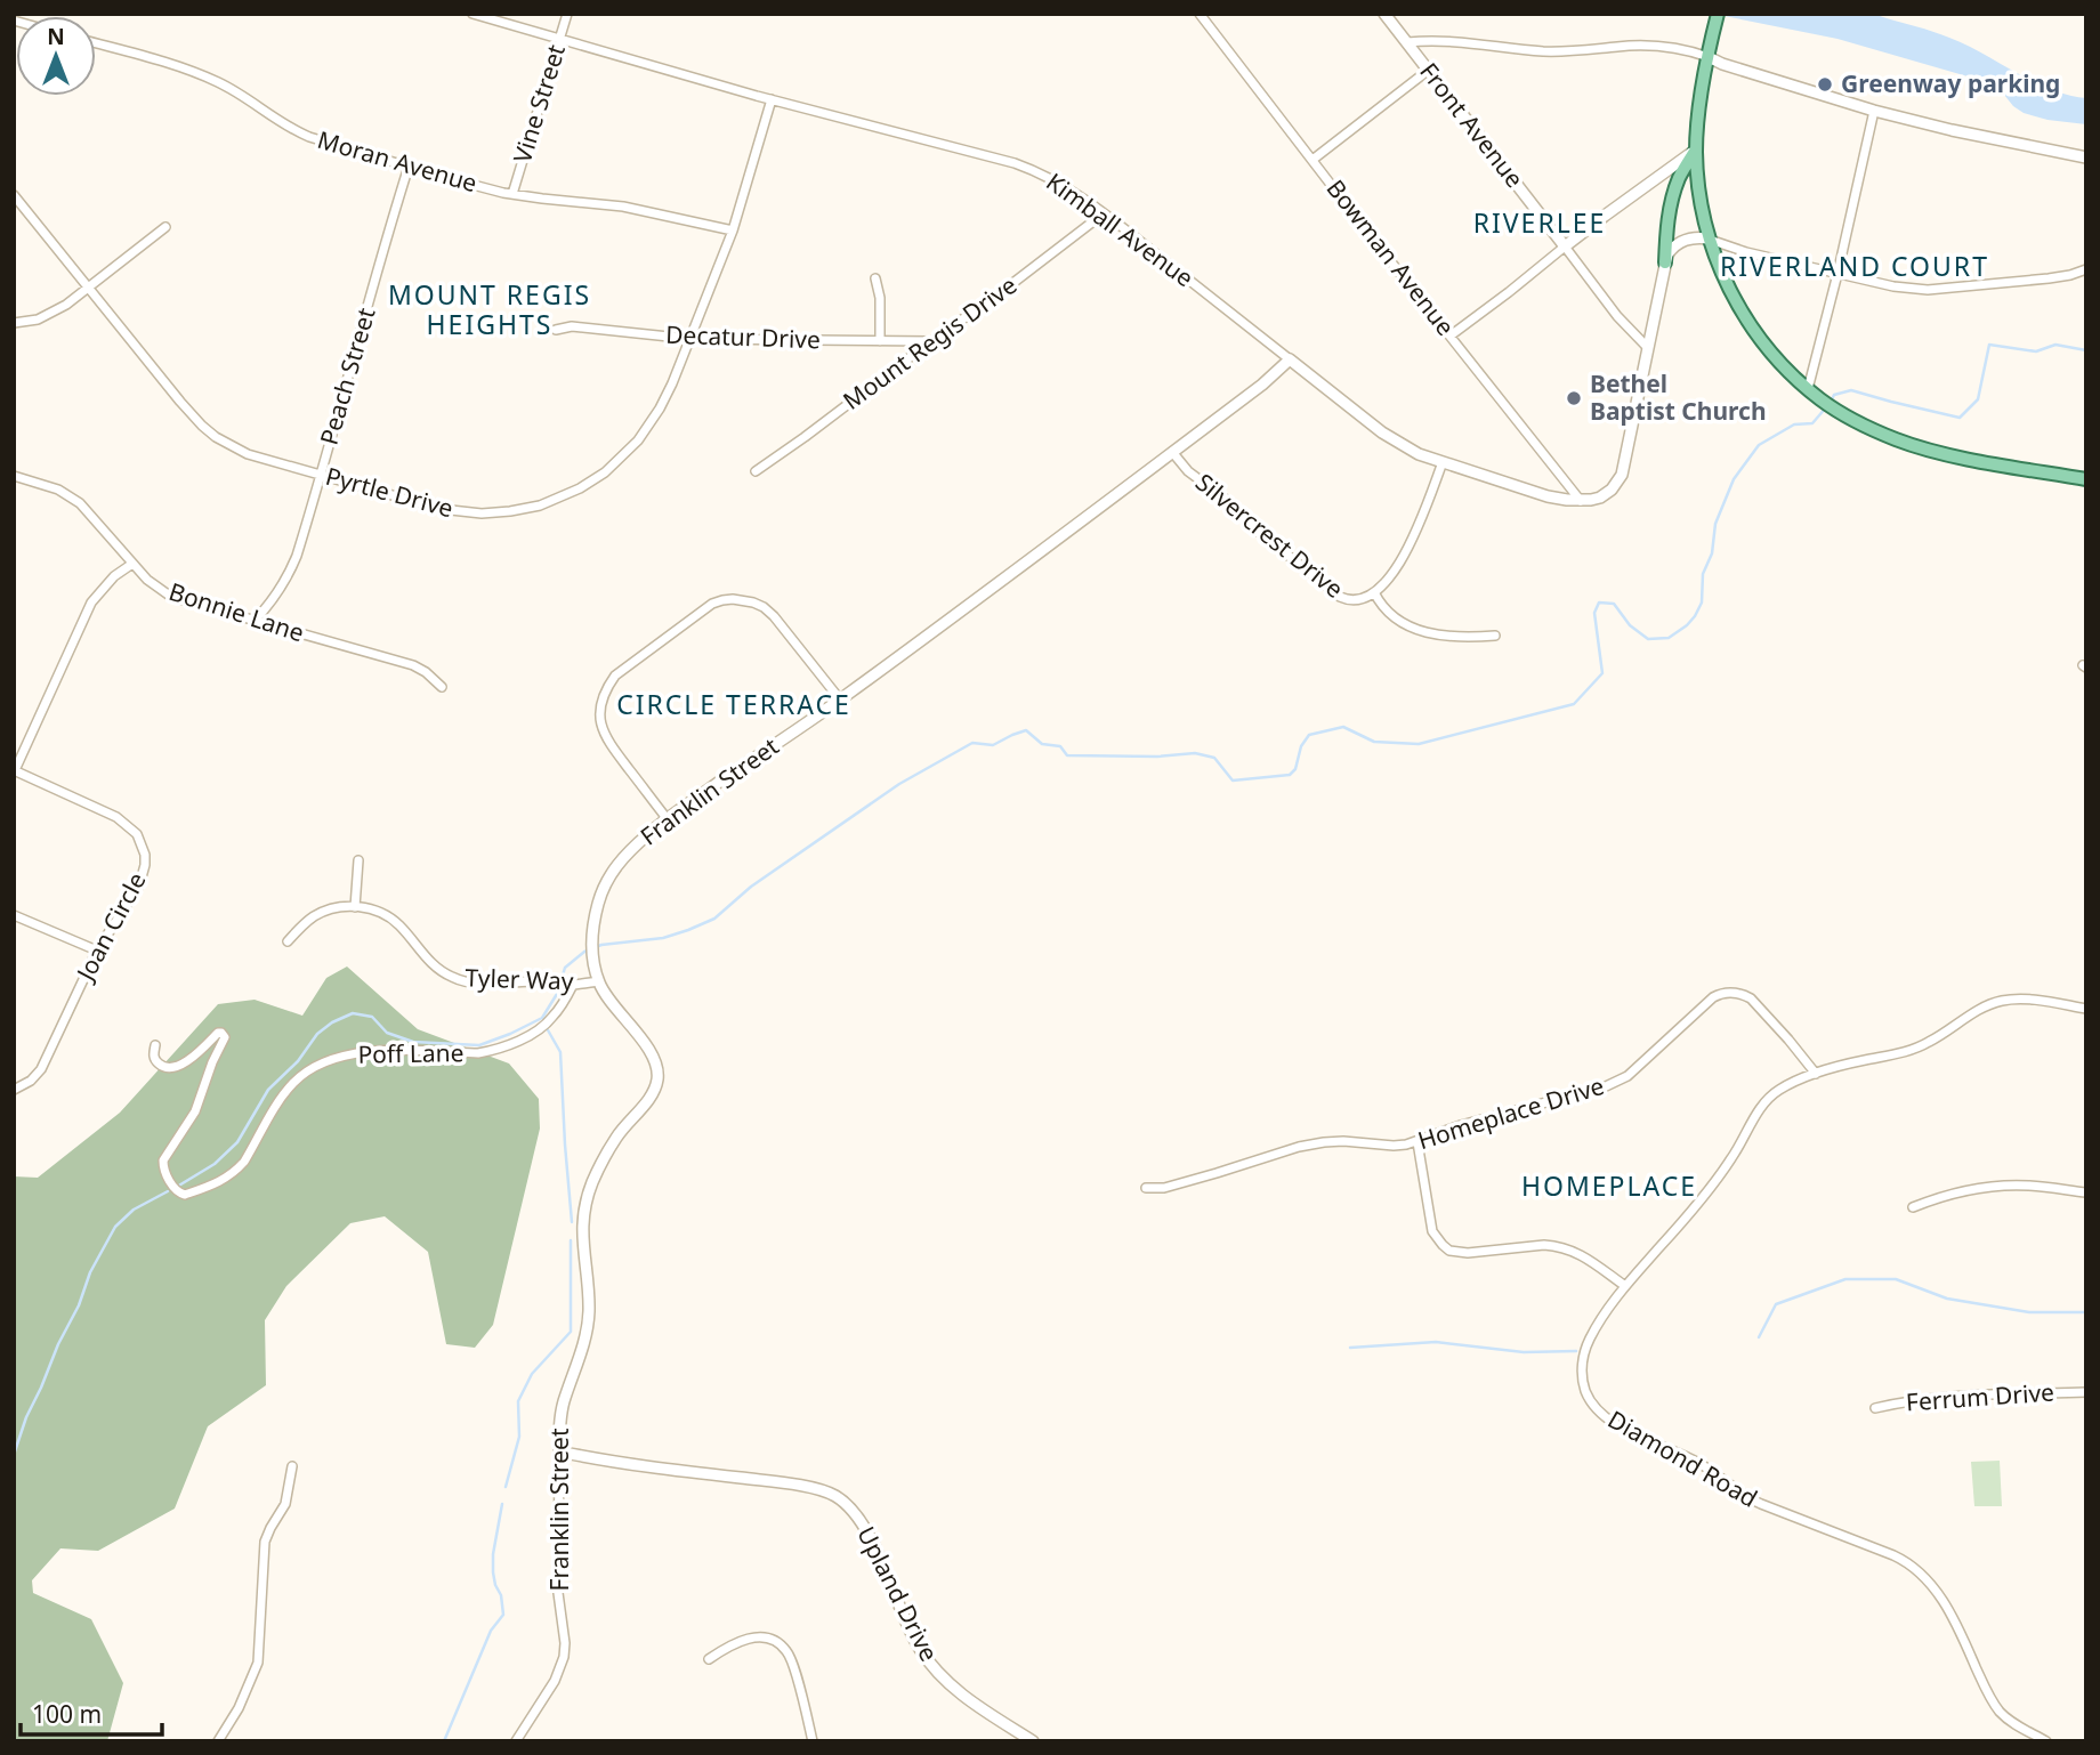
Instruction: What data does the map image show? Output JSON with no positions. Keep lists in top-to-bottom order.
{
  "streets": {
    "street": [
      "Vine Street",
      "Front Avenue",
      "Moran Avenue",
      "Kimball Avenue",
      "Bowman Avenue",
      "Decatur Drive",
      "Mount Regis Drive",
      "Peach Street",
      "Pyrtle Drive",
      "Silvercrest Drive",
      "Bonnie Lane",
      "Franklin Street",
      "Joan Circle",
      "Tyler Way",
      "Poff Lane",
      "Homeplace Drive",
      "Ferrum Drive",
      "Diamond Road",
      "Upland Drive"
    ]
  },
  "crossings": [
    ["Vine Street", "Moran Avenue"],
    ["Vine Street", "Kimball Avenue"],
    ["Moran Avenue", "Peach Street"],
    ["Moran Avenue", "Pyrtle Drive"],
    ["Kimball Avenue", "Bowman Avenue"],
    ["Kimball Avenue", "Mount Regis Drive"],
    ["Kimball Avenue", "Pyrtle Drive"],
    ["Kimball Avenue", "Silvercrest Drive"],
    ["Kimball Avenue", "Franklin Street"],
    ["Decatur Drive", "Mount Regis Drive"],
    ["Decatur Drive", "Pyrtle Drive"],
    ["Peach Street", "Pyrtle Drive"],
    ["Peach Street", "Bonnie Lane"],
    ["Silvercrest Drive", "Franklin Street"],
    ["Franklin Street", "Tyler Way"],
    ["Franklin Street", "Upland Drive"],
    ["Tyler Way", "Poff Lane"],
    ["Homeplace Drive", "Diamond Road"]
  ],
  "districts": [
    "RIVERLEE",
    "RIVERLAND COURT",
    "MOUNT REGIS HEIGHTS",
    "CIRCLE TERRACE",
    "HOMEPLACE"
  ],
  "places": ["Greenway parking", "Bethel Baptist Church"],
  "scale_bar": "100 m",
  "north": "top"
}
